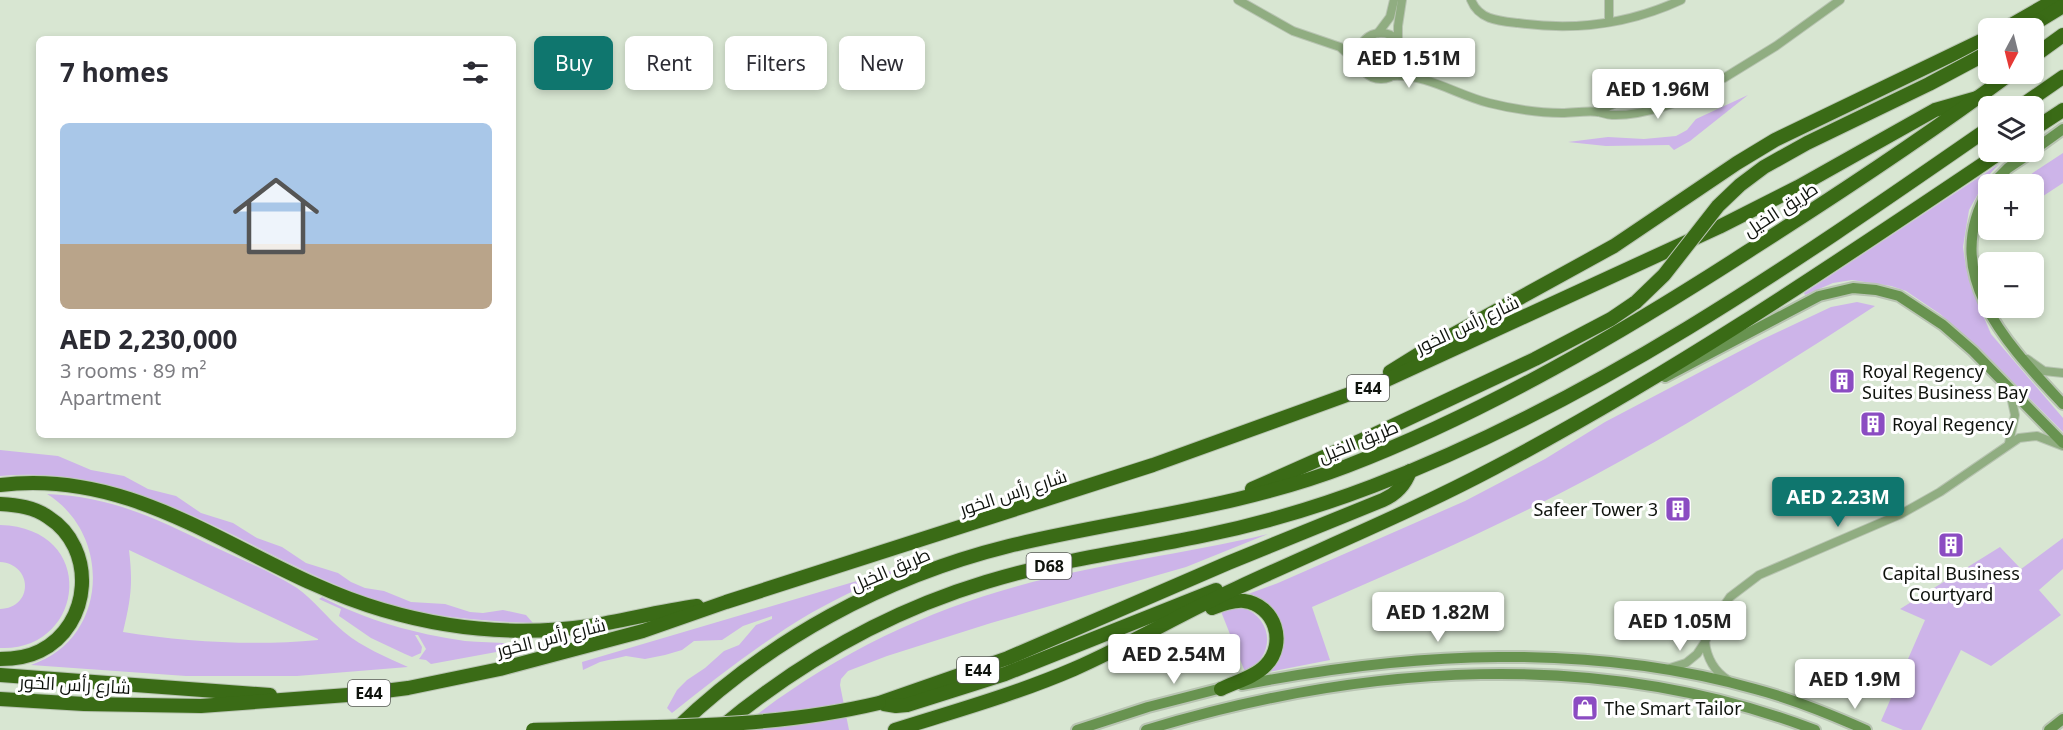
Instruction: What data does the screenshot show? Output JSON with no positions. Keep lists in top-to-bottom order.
{
  "streets": {
    "highway": [
      "طريق الخيل",
      "شارع رأس الخور",
      "E44",
      "D68"
    ]
  },
  "crossings": [
    ["طريق الخيل", "شارع رأس الخور"],
    ["E44", "D68"]
  ],
  "places": {
    "building": [
      "Royal Regency Suites Business Bay",
      "Royal Regency",
      "Safeer Tower 3",
      "Capital Business Courtyard"
    ],
    "shop": ["The Smart Tailor"]
  },
  "north": "bottom",
  "page": {
    "map_buttons": ["+", "−"],
    "chip": [
      "Buy",
      "Rent",
      "Filters",
      "New"
    ],
    "heading": "7 homes",
    "price": [
      "AED 1.51M",
      "AED 1.96M",
      "AED 2.23M",
      "AED 1.82M",
      "AED 1.05M",
      "AED 2.54M",
      "AED 1.9M"
    ],
    "list": [
      {
        "name": "AED 2,230,000",
        "note": "3 rooms · 89 m² · Apartment"
      }
    ]
  }
}
